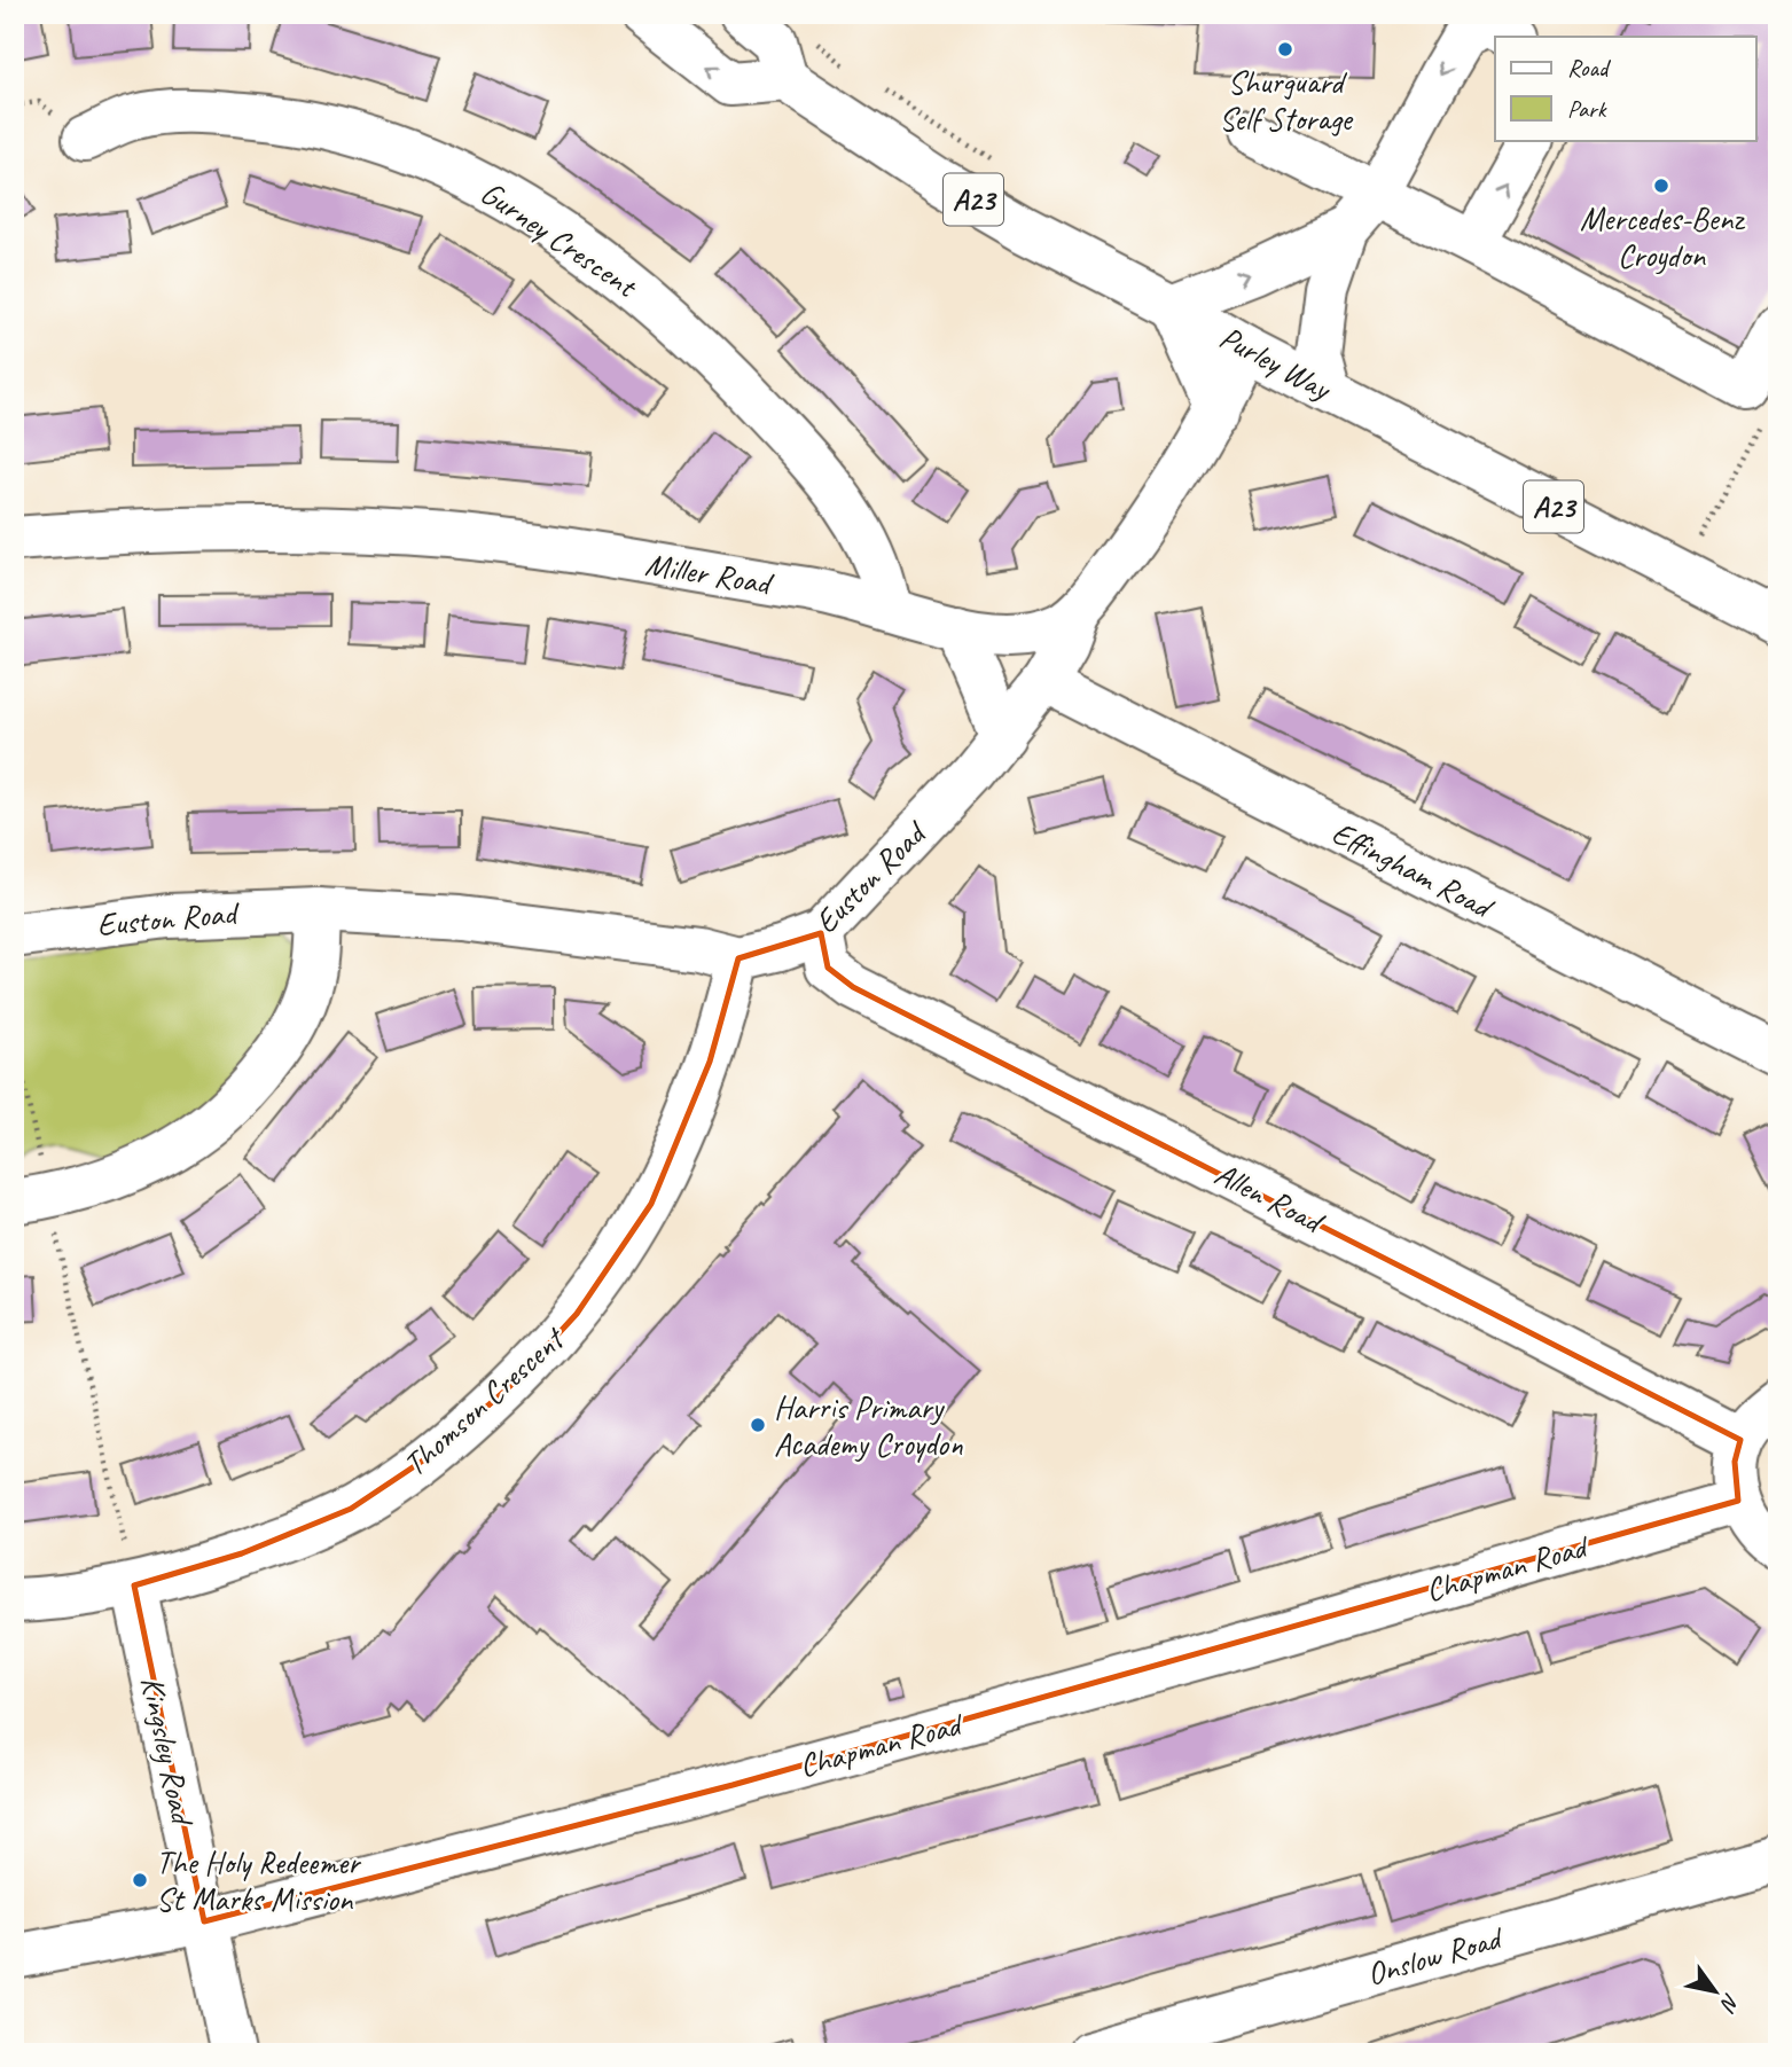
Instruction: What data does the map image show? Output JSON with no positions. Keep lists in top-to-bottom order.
{
  "streets": {
    "main road": [
      "A23",
      "Gurney Crescent",
      "Purley Way",
      "Miller Road",
      "Effingham Road",
      "Euston Road",
      "Allen Road",
      "Thomson Crescent",
      "Chapman Road",
      "Kingsley Road",
      "Onslow Road"
    ]
  },
  "crossings": [
    ["Gurney Crescent", "Miller Road"],
    ["Purley Way", "Miller Road"],
    ["Miller Road", "Euston Road"],
    ["Effingham Road", "Euston Road"],
    ["Euston Road", "Allen Road"],
    ["Euston Road", "Thomson Crescent"],
    ["Thomson Crescent", "Kingsley Road"],
    ["Chapman Road", "Kingsley Road"]
  ],
  "places": [
    "Shurguard Self Storage",
    "Mercedes-Benz Croydon",
    "Harris Primary Academy Croydon",
    "The Holy Redeemer St Marks Mission"
  ],
  "legend": ["Road", "Park"],
  "north": "bottom right"
}
